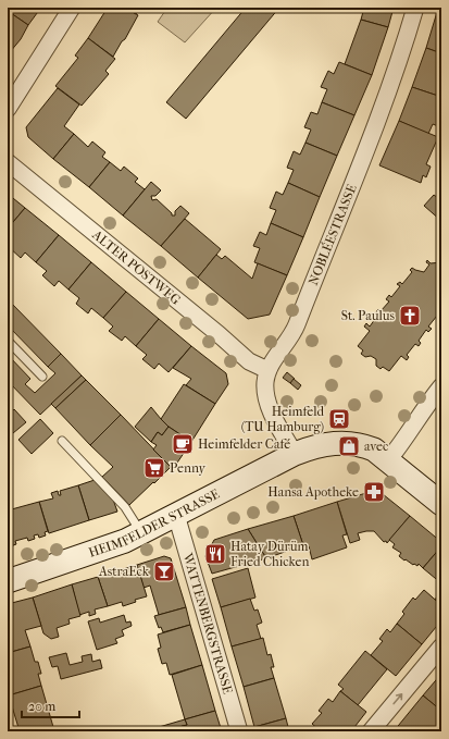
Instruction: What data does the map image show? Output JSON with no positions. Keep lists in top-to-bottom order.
{
  "streets": {
    "street": [
      "NOBLÉESTRASSE",
      "ALTER POSTWEG",
      "HEIMFELDER STRASSE",
      "WATTENBERGSTRASSE"
    ]
  },
  "crossings": [
    ["NOBLÉESTRASSE", "ALTER POSTWEG"],
    ["HEIMFELDER STRASSE", "WATTENBERGSTRASSE"]
  ],
  "places": {
    "church": ["St. Paulus"],
    "station": ["Heimfeld (TU Hamburg)"],
    "cafe": ["Heimfelder Café"],
    "shop": ["avec"],
    "supermarket": ["Penny"],
    "pharmacy": ["Hansa Apotheke"],
    "restaurant": ["Hatay Dürüm Fried Chicken"],
    "bar": ["AstraEck"]
  },
  "scale_bar": "20 m"
}
